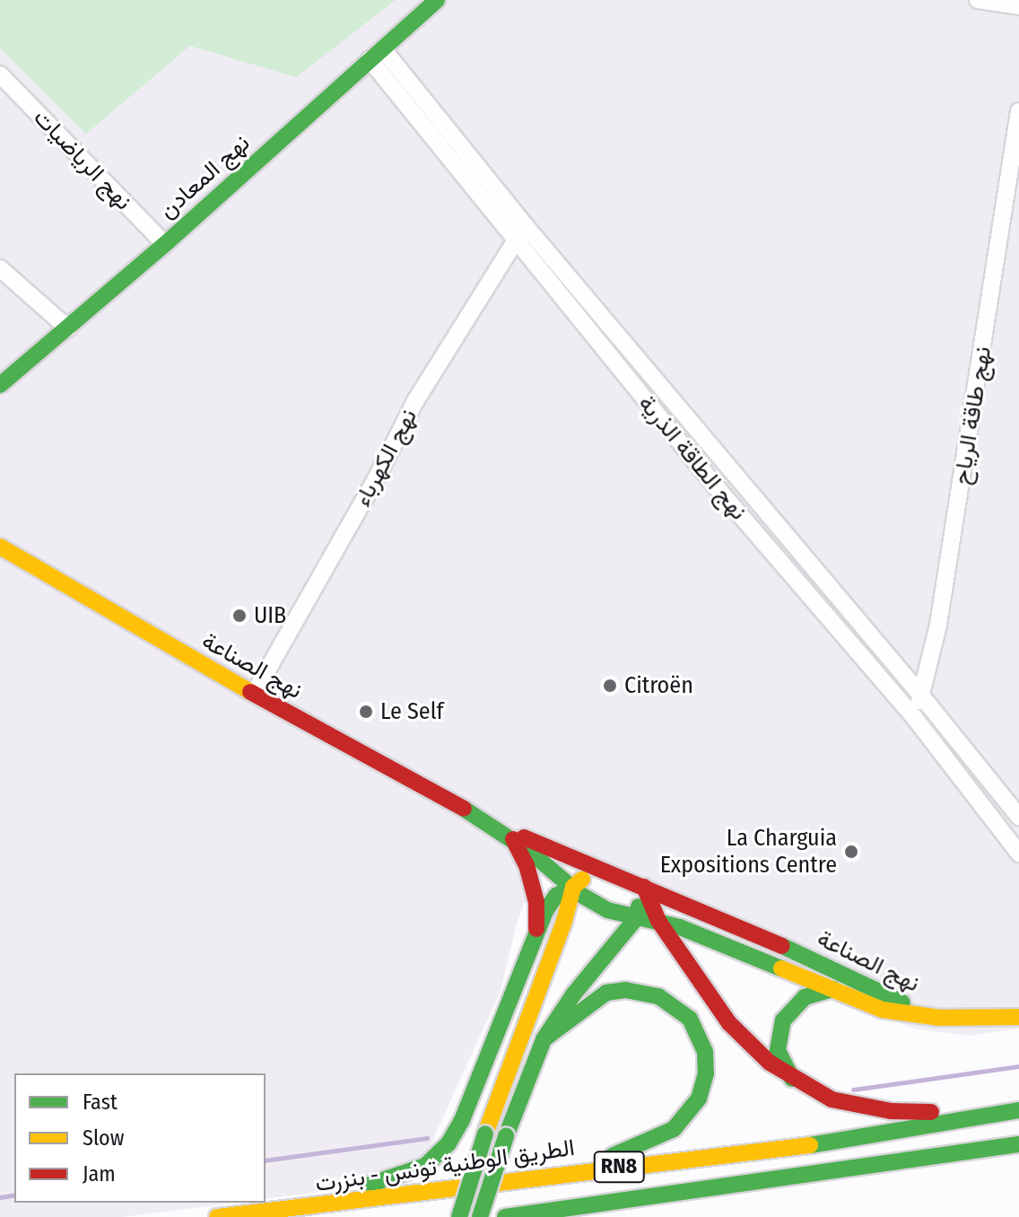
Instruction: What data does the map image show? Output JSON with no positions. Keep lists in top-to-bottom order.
{
  "streets": {
    "main road": [
      "نهج المعادن",
      "نهج الصناعة",
      "الطريق الوطنية تونس - بنزرت",
      "RN8"
    ],
    "street": [
      "نهج الرياضيات",
      "نهج طاقة الرياح",
      "نهج الكهرباء",
      "نهج الطاقة الذرية"
    ]
  },
  "crossings": [
    ["نهج الرياضيات", "نهج المعادن"],
    ["نهج المعادن", "نهج الطاقة الذرية"],
    ["نهج طاقة الرياح", "نهج الطاقة الذرية"],
    ["نهج الكهرباء", "نهج الطاقة الذرية"],
    ["نهج الكهرباء", "نهج الصناعة"]
  ],
  "places": [
    "UIB",
    "Citroën",
    "Le Self",
    "La Charguia Expositions Centre"
  ],
  "legend": ["Fast", "Slow", "Jam"]
}
